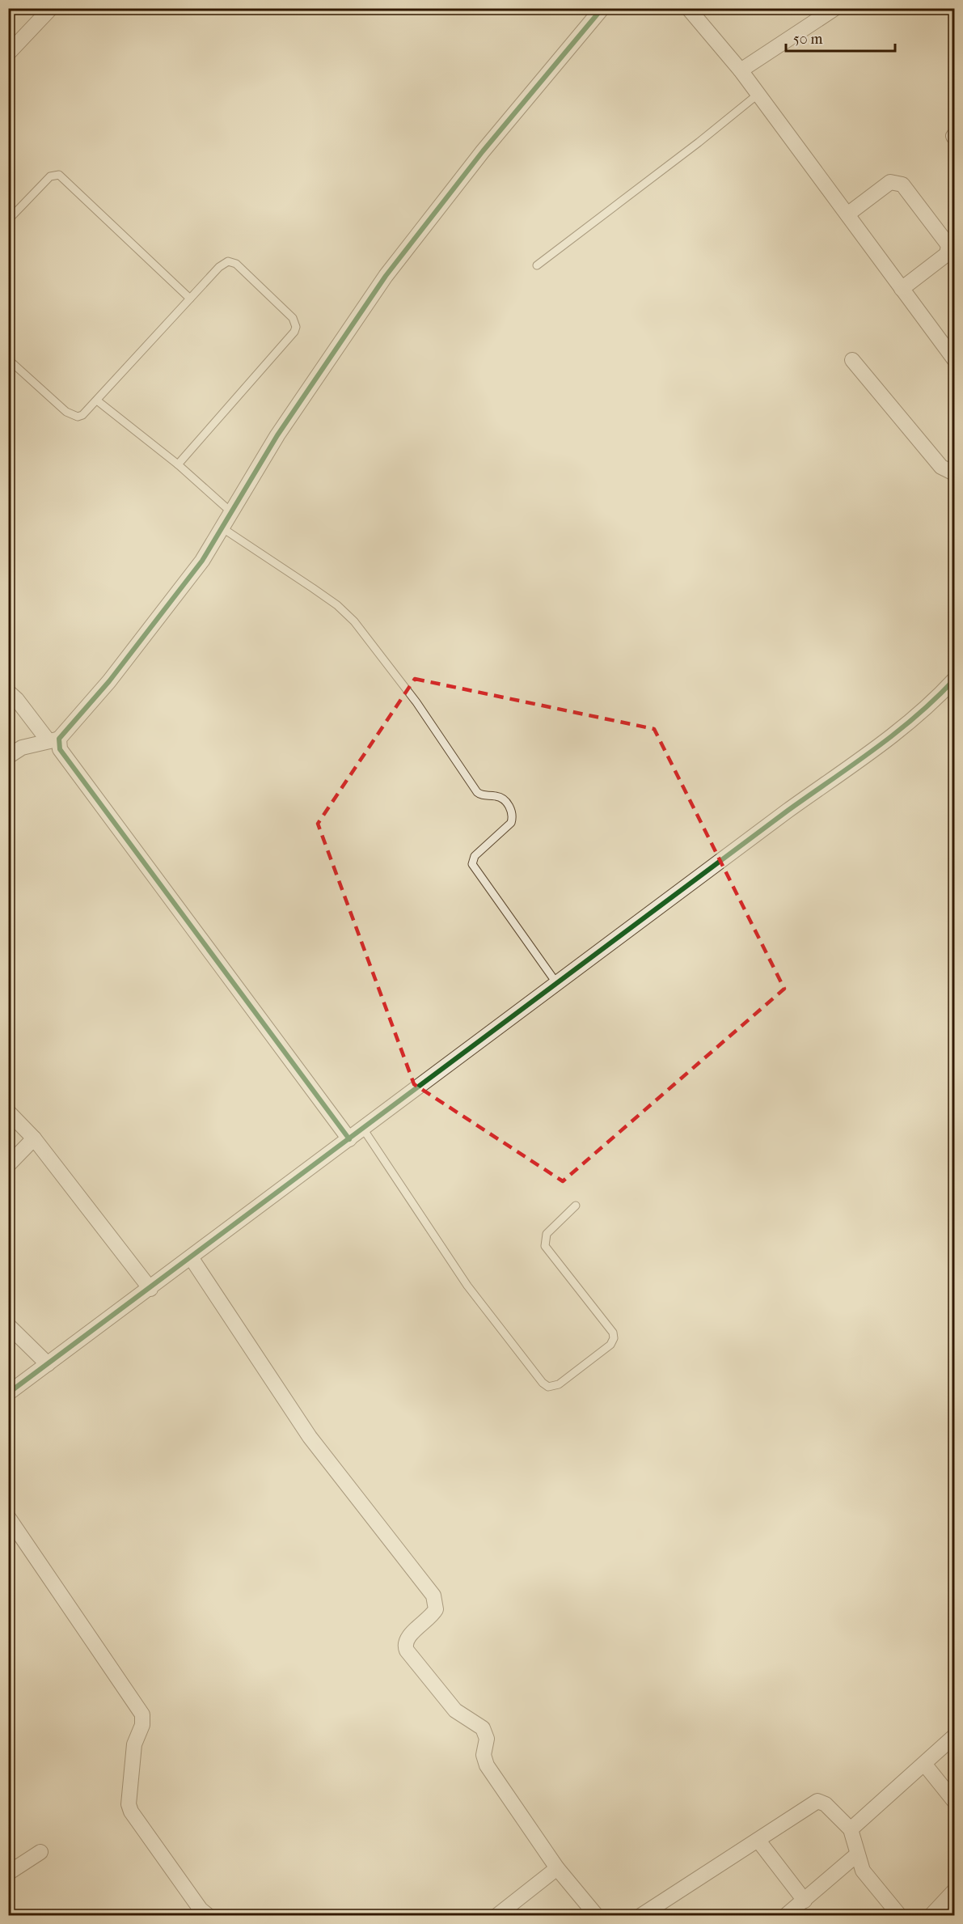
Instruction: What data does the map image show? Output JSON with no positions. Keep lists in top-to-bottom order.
{
  "scale_bar": "50 m"
}
